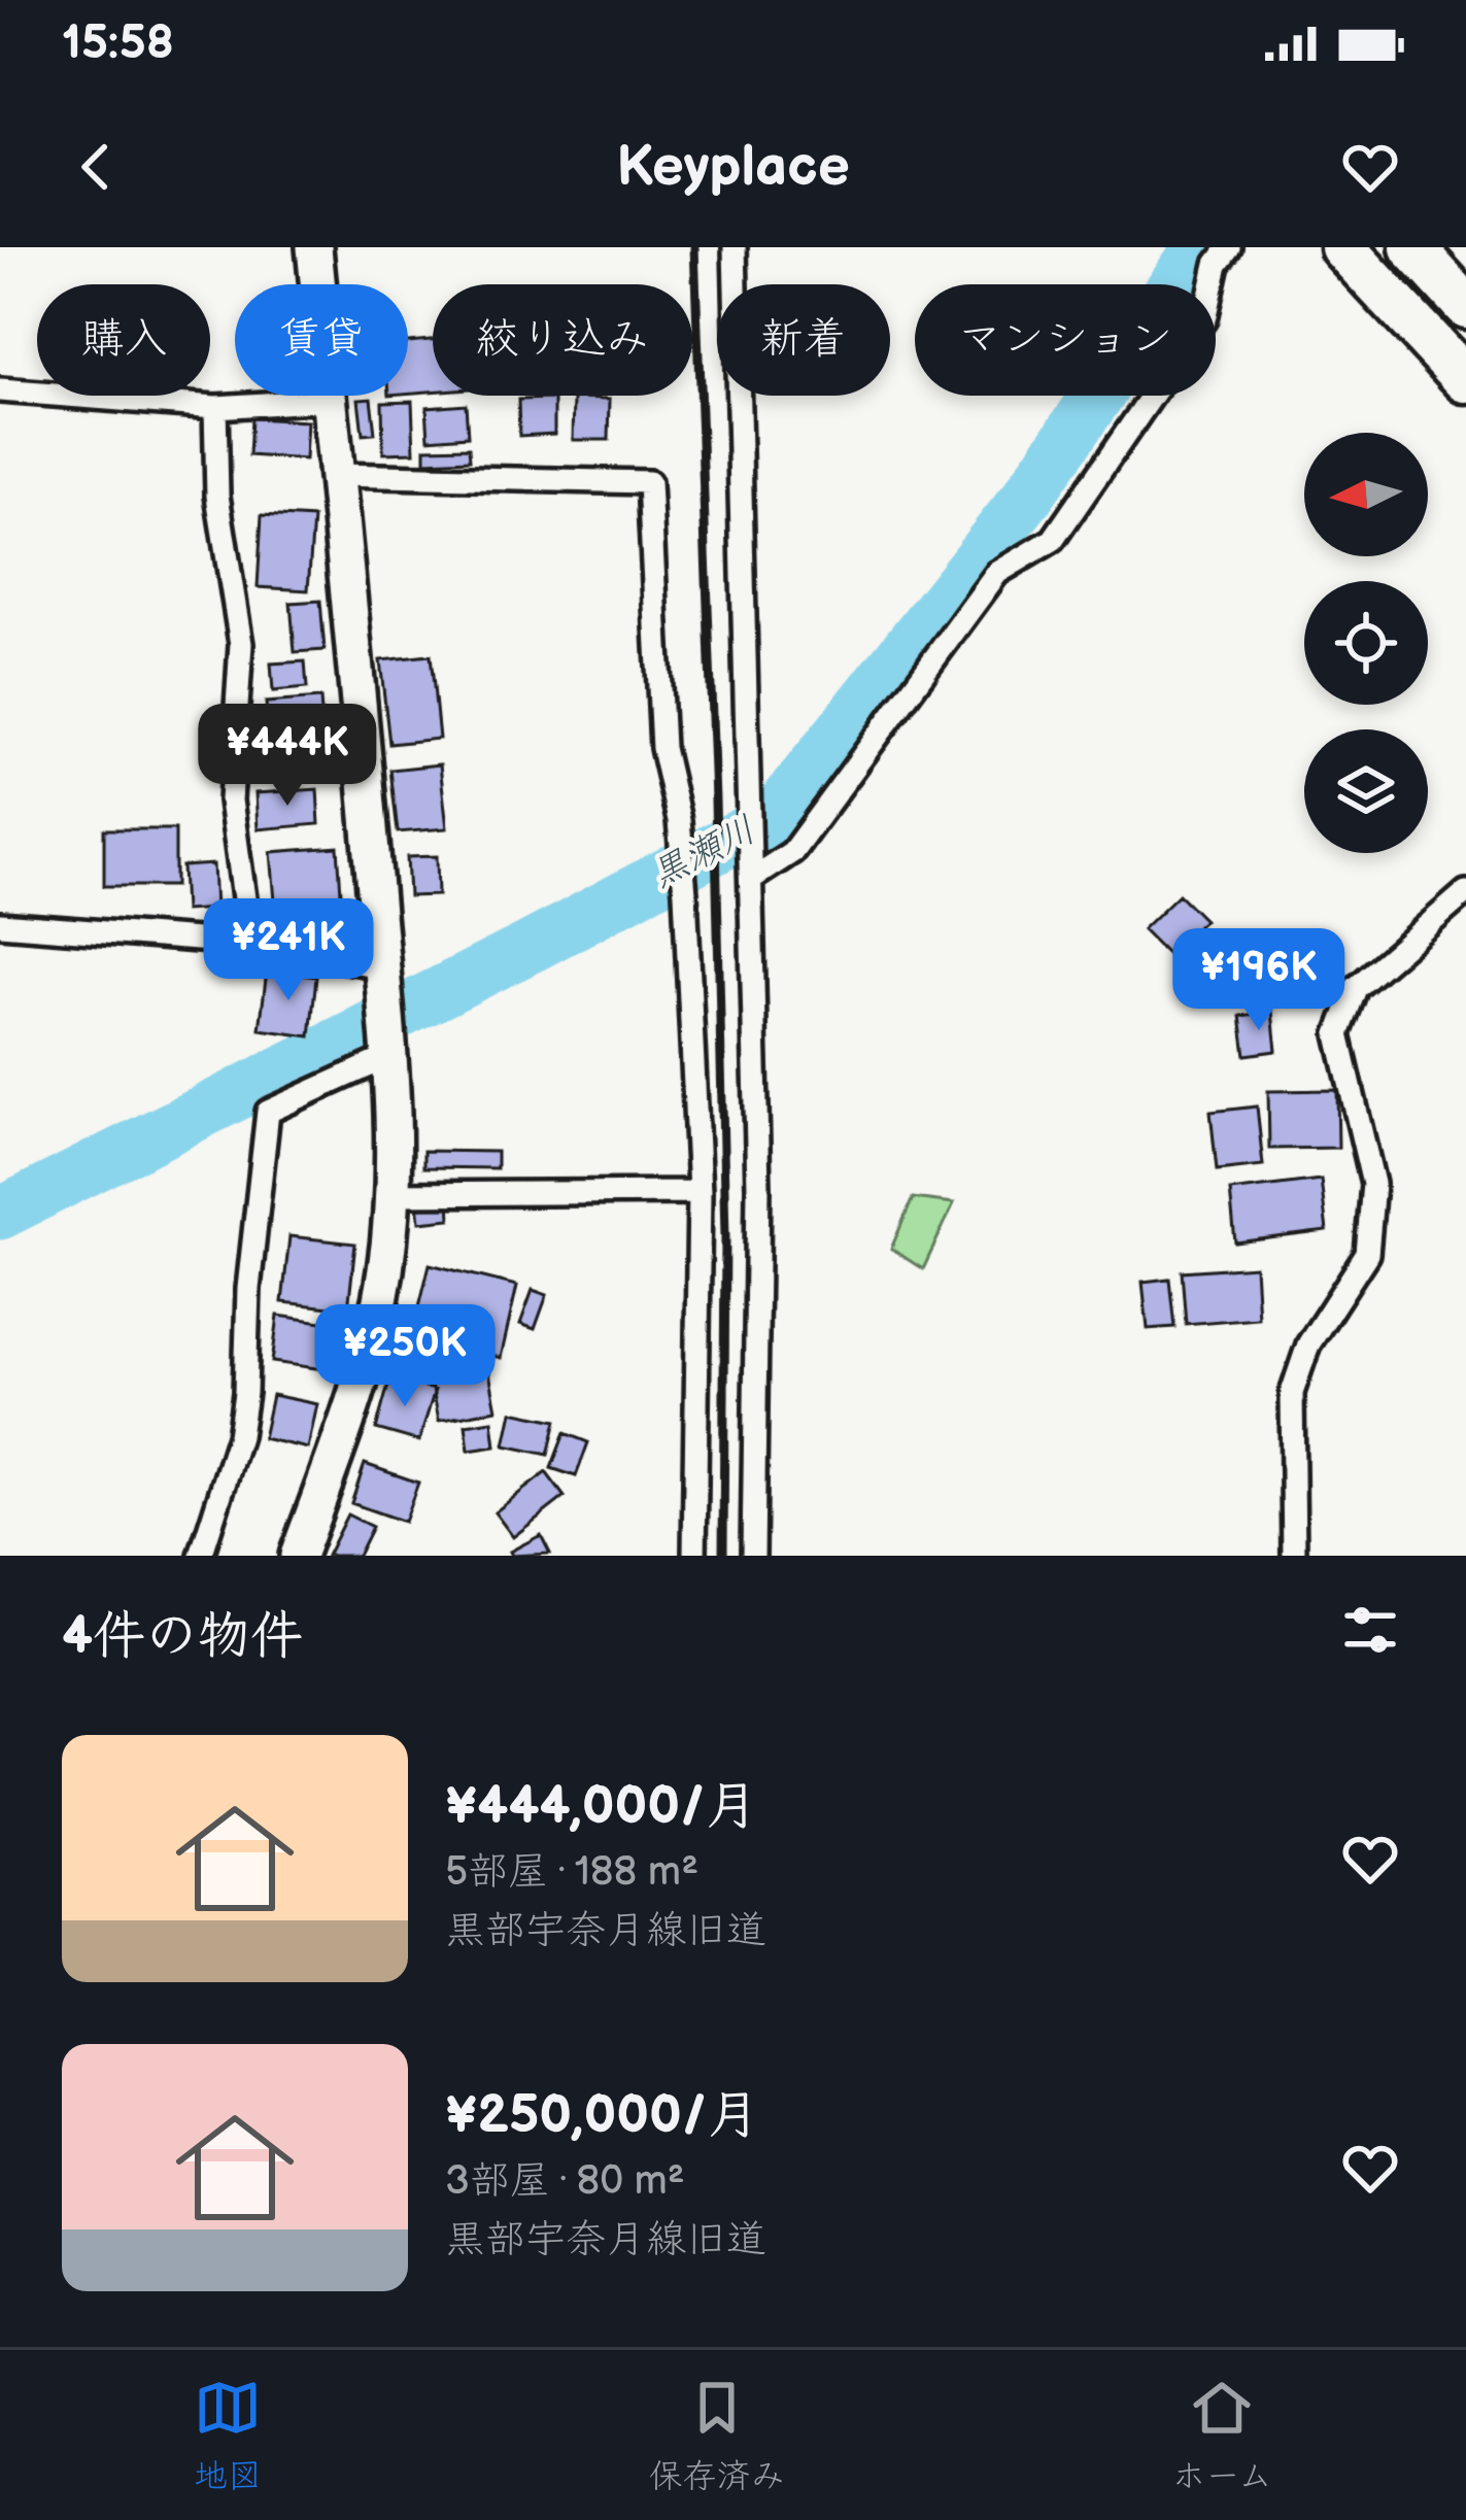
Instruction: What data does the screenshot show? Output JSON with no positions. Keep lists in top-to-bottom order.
{
  "water": ["黒瀬川"],
  "north": "left",
  "page": {
    "status": "15:58",
    "header": "Keyplace",
    "chip": [
      "購入",
      "賃貸",
      "絞り込み",
      "新着",
      "マンション"
    ],
    "price": [
      "¥444K",
      "¥241K",
      "¥196K",
      "¥250K"
    ],
    "heading": "4件の物件",
    "list": [
      {
        "name": "¥444,000/月",
        "note": "5部屋 · 188 m² · 黒部宇奈月線旧道"
      },
      {
        "name": "¥250,000/月",
        "note": "3部屋 · 80 m² · 黒部宇奈月線旧道"
      }
    ],
    "tabs": ["地図", "保存済み", "ホーム"]
  }
}
